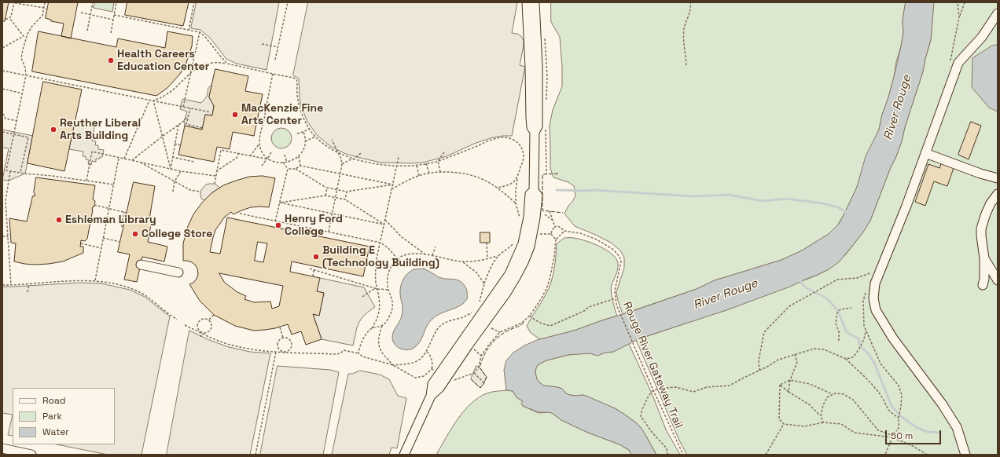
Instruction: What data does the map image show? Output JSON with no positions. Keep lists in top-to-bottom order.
{
  "streets": {
    "path": ["Rouge River Gateway Trail"]
  },
  "water": ["River Rouge"],
  "places": [
    "Health Careers Education Center",
    "MacKenzie Fine Arts Center",
    "Reuther Liberal Arts Building",
    "Eshleman Library",
    "Henry Ford College",
    "College Store",
    "Building E (Technology Building)"
  ],
  "legend": ["Road", "Park", "Water"],
  "scale_bar": "50 m"
}
